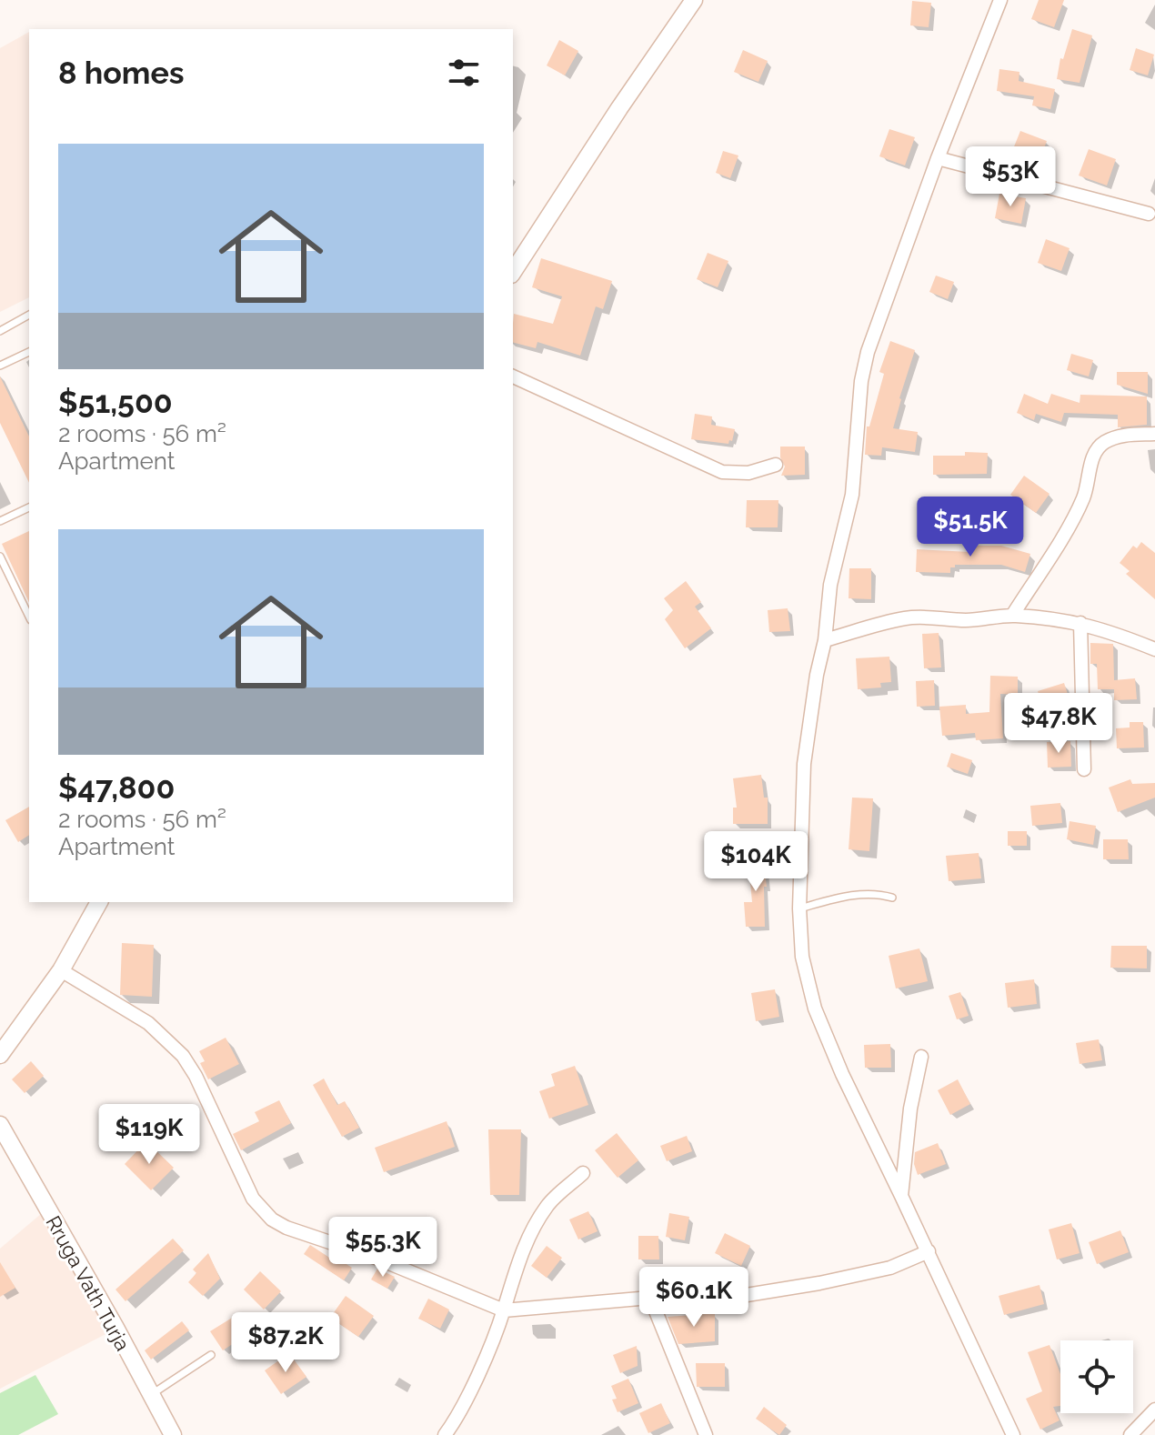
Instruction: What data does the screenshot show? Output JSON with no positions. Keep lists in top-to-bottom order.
{
  "streets": {
    "street": ["Rruga Vath Turja"]
  },
  "page": {
    "heading": "8 homes",
    "list": [
      {
        "name": "$51,500",
        "note": "2 rooms · 56 m² · Apartment"
      },
      {
        "name": "$47,800",
        "note": "2 rooms · 56 m² · Apartment"
      }
    ],
    "price": [
      "$53K",
      "$51.5K",
      "$47.8K",
      "$104K",
      "$119K",
      "$55.3K",
      "$60.1K",
      "$87.2K"
    ]
  }
}
